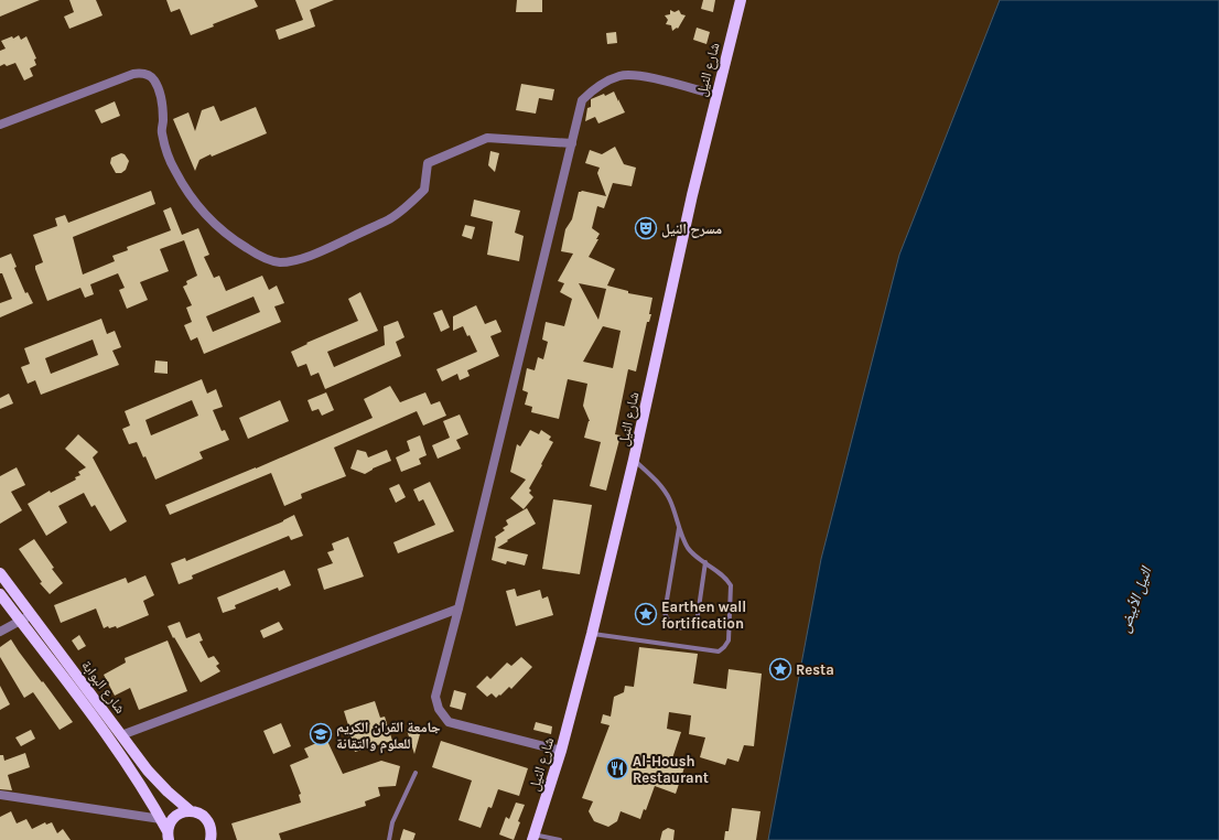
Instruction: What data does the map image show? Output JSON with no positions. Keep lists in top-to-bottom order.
{
  "streets": {
    "main road": ["شارع النيل", "شارع البوابة"]
  },
  "water": ["النيل الأبيض"],
  "places": {
    "theatre": ["مسرح النيل"],
    "place": ["Earthen wall fortification", "Resta"],
    "school or university": ["جامعة القران الكريم للعلوم والتقانة"],
    "restaurant": ["Al-Housh Restaurant"]
  }
}
